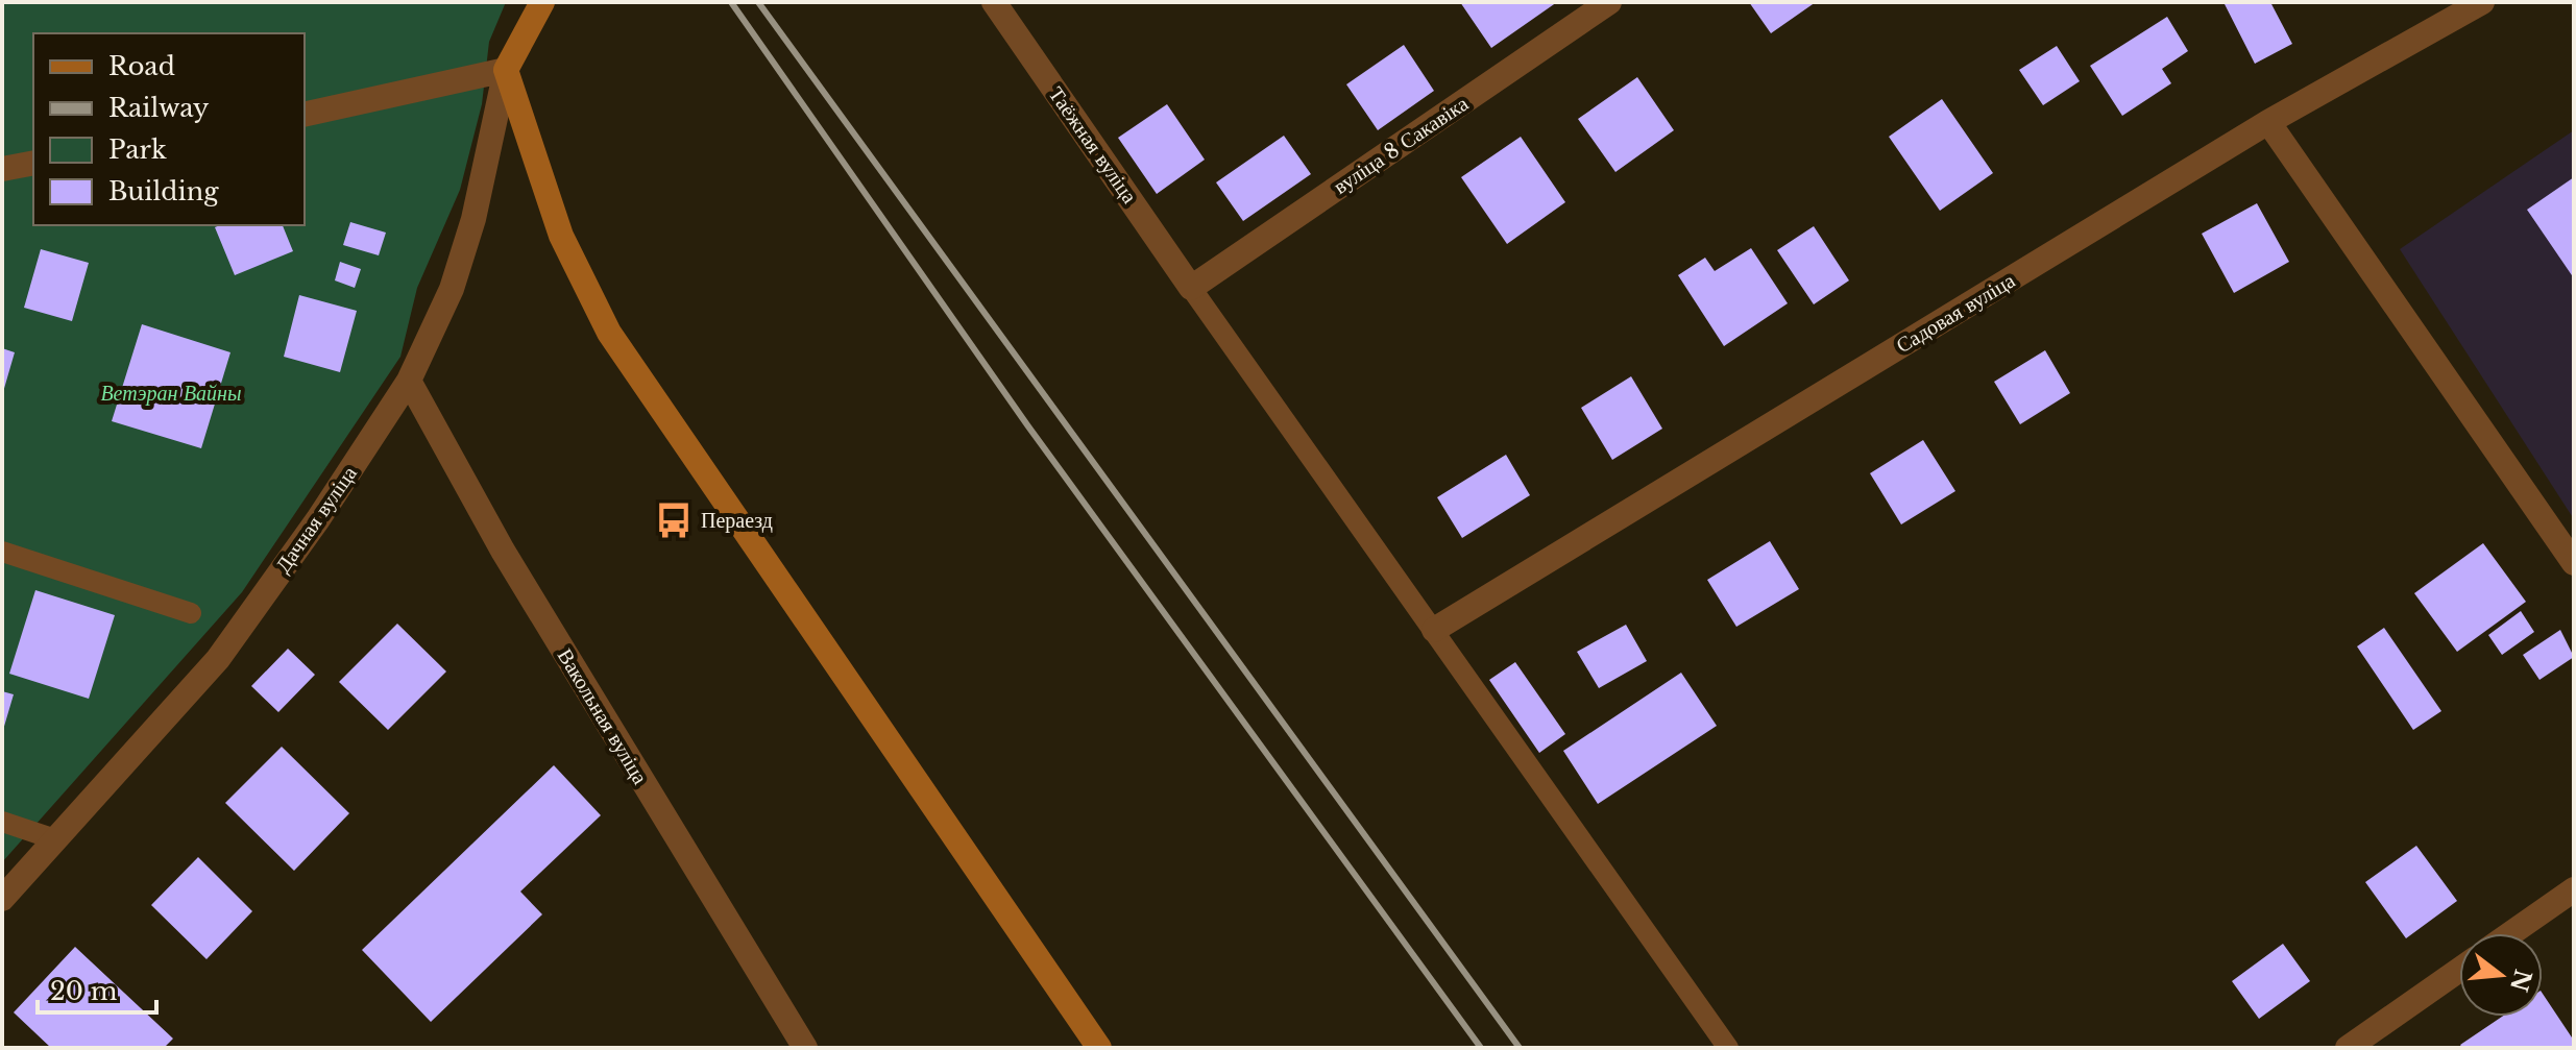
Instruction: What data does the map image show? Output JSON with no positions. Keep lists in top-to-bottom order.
{
  "streets": {
    "street": [
      "Таёжная вуліца",
      "вуліца 8 Сакавіка",
      "Садовая вуліца",
      "Дачная вуліца",
      "Вакольная вуліца"
    ]
  },
  "crossings": [
    ["Таёжная вуліца", "вуліца 8 Сакавіка"],
    ["Дачная вуліца", "Вакольная вуліца"]
  ],
  "parks": ["Ветэран Вайны"],
  "places": {
    "bus stop": ["Пераезд"]
  },
  "legend": [
    "Road",
    "Railway",
    "Park",
    "Building"
  ],
  "scale_bar": "20 m",
  "north": "right"
}
